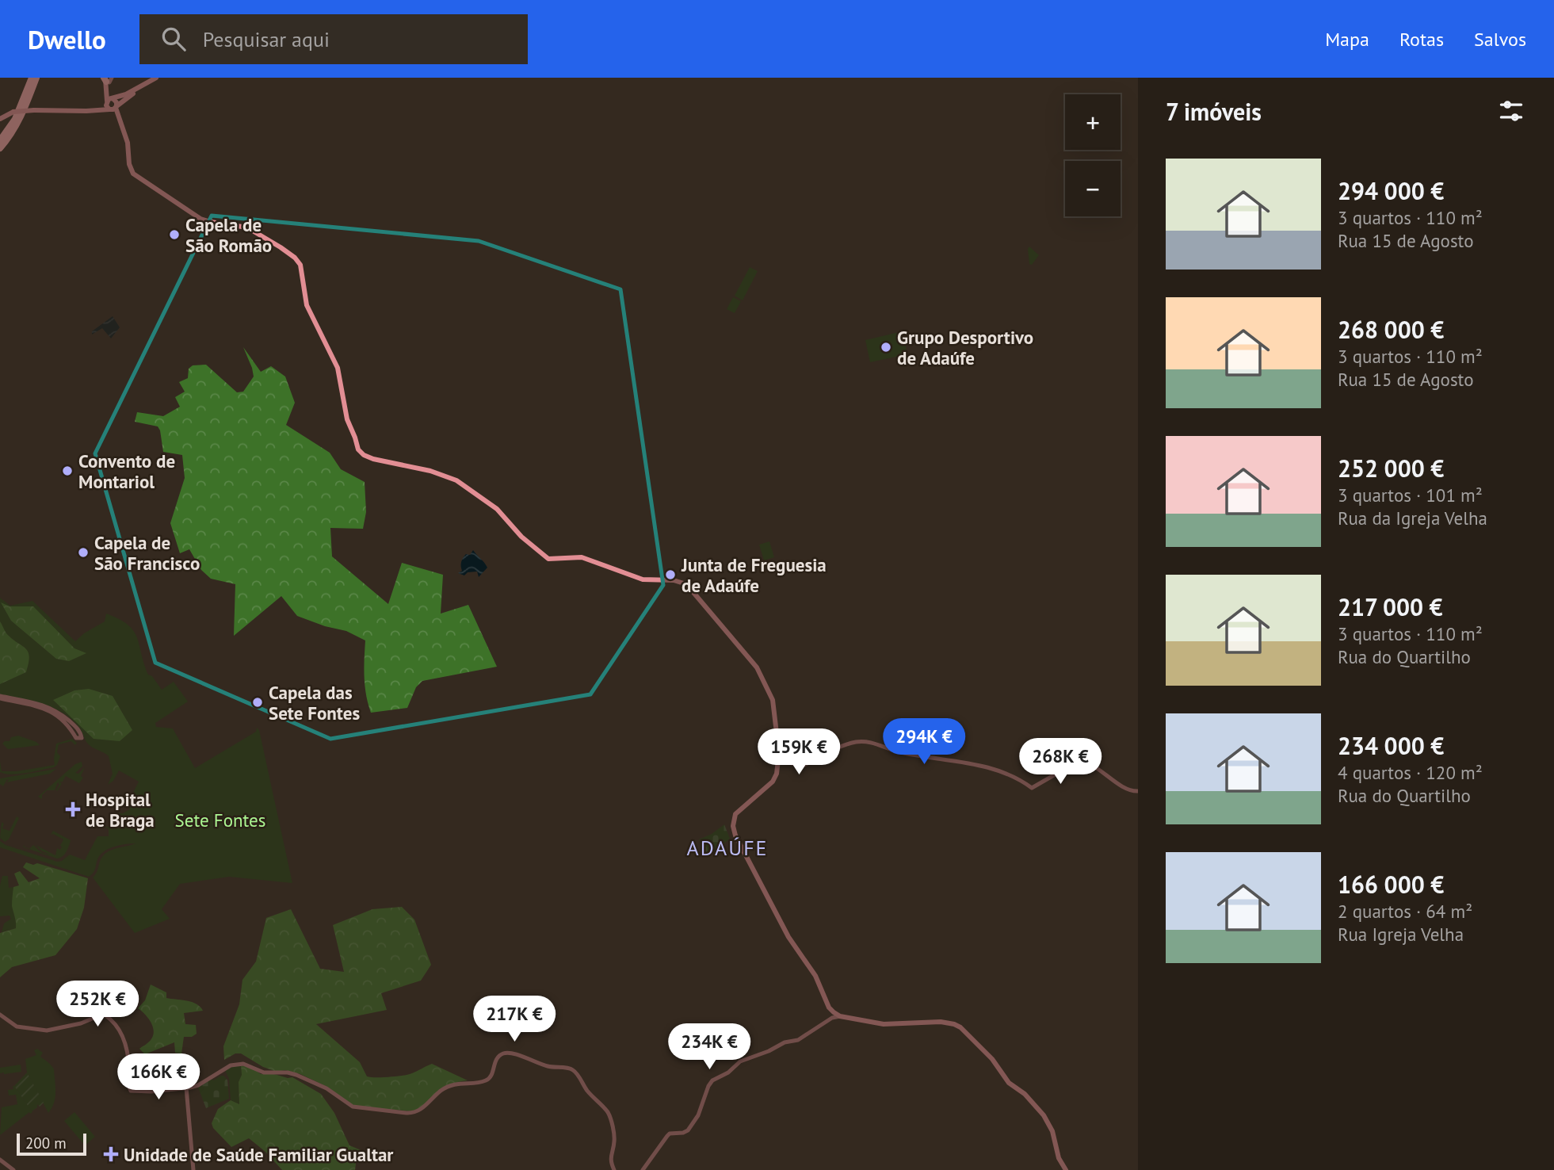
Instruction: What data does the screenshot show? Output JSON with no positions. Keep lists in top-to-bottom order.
{
  "districts": ["ADAÚFE"],
  "parks": ["Sete Fontes"],
  "places": {
    "other": [
      "Capela de São Romão",
      "Grupo Desportivo de Adaúfe",
      "Convento de Montariol",
      "Capela de São Francisco",
      "Junta de Freguesia de Adaúfe",
      "Capela das Sete Fontes"
    ],
    "health": ["Hospital de Braga", "Unidade de Saúde Familiar Gualtar"]
  },
  "scale_bar": "200 m",
  "page": {
    "header": "Dwello",
    "search": "Pesquisar aqui",
    "nav": ["Mapa", "Rotas", "Salvos"],
    "heading": "7 imóveis",
    "map_buttons": ["+", "−"],
    "list": [
      {
        "name": "294 000 €",
        "note": "3 quartos · 110 m² · Rua 15 de Agosto"
      },
      {
        "name": "268 000 €",
        "note": "3 quartos · 110 m² · Rua 15 de Agosto"
      },
      {
        "name": "252 000 €",
        "note": "3 quartos · 101 m² · Rua da Igreja Velha"
      },
      {
        "name": "217 000 €",
        "note": "3 quartos · 110 m² · Rua do Quartilho"
      },
      {
        "name": "234 000 €",
        "note": "4 quartos · 120 m² · Rua do Quartilho"
      },
      {
        "name": "166 000 €",
        "note": "2 quartos · 64 m² · Rua Igreja Velha"
      }
    ],
    "price": [
      "294K €",
      "159K €",
      "268K €",
      "252K €",
      "217K €",
      "234K €",
      "166K €"
    ],
    "scale": "200 m"
  }
}
